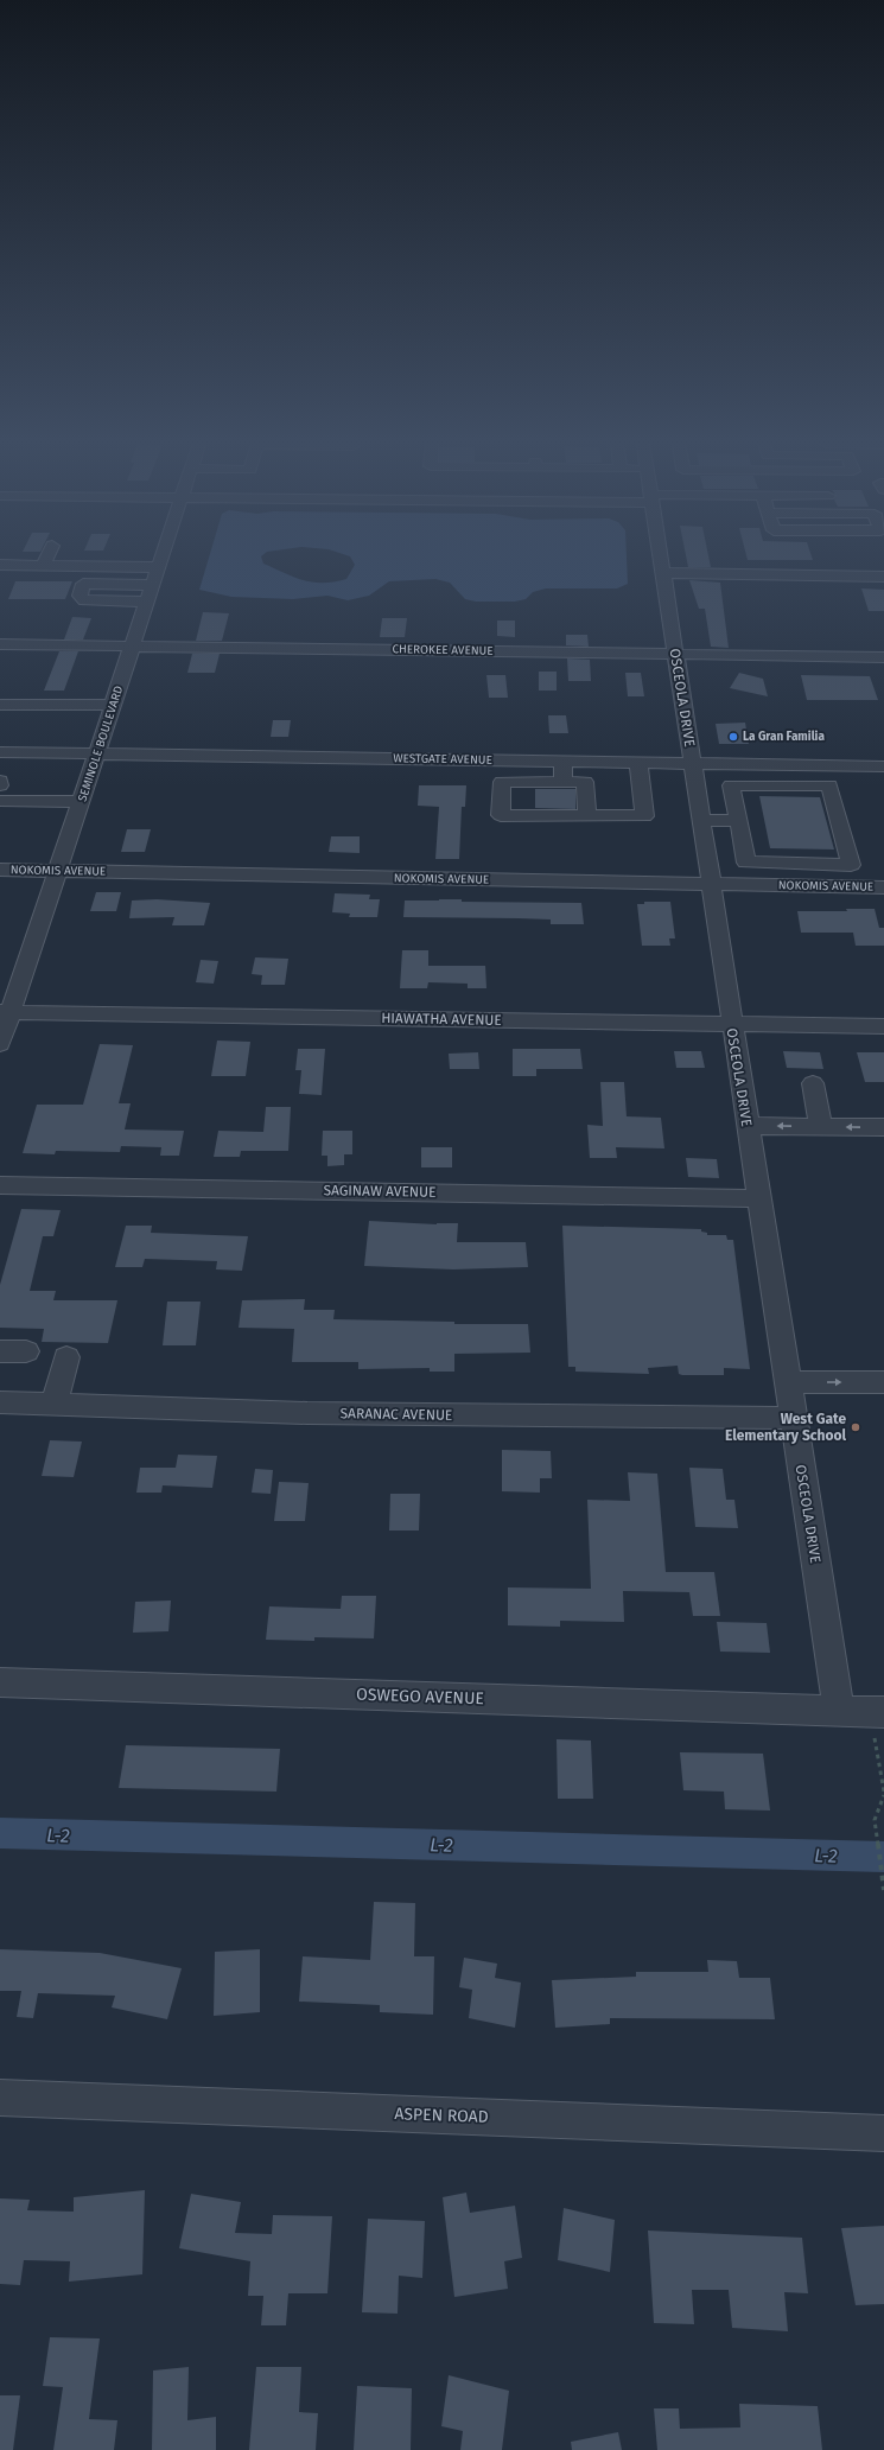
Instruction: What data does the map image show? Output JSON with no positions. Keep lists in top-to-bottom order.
{
  "streets": {
    "street": [
      "CHEROKEE AVENUE",
      "OSCEOLA DRIVE",
      "SEMINOLE BOULEVARD",
      "WESTGATE AVENUE",
      "NOKOMIS AVENUE",
      "HIAWATHA AVENUE",
      "SAGINAW AVENUE",
      "SARANAC AVENUE",
      "OSWEGO AVENUE",
      "ASPEN ROAD"
    ]
  },
  "crossings": [
    ["CHEROKEE AVENUE", "OSCEOLA DRIVE"],
    ["CHEROKEE AVENUE", "SEMINOLE BOULEVARD"],
    ["OSCEOLA DRIVE", "WESTGATE AVENUE"],
    ["OSCEOLA DRIVE", "NOKOMIS AVENUE"],
    ["OSCEOLA DRIVE", "HIAWATHA AVENUE"],
    ["OSCEOLA DRIVE", "SAGINAW AVENUE"],
    ["OSCEOLA DRIVE", "SARANAC AVENUE"],
    ["OSCEOLA DRIVE", "OSWEGO AVENUE"],
    ["SEMINOLE BOULEVARD", "WESTGATE AVENUE"],
    ["SEMINOLE BOULEVARD", "NOKOMIS AVENUE"],
    ["SEMINOLE BOULEVARD", "HIAWATHA AVENUE"]
  ],
  "water": ["L-2"],
  "places": ["La Gran Familia", "West Gate Elementary School"]
}
